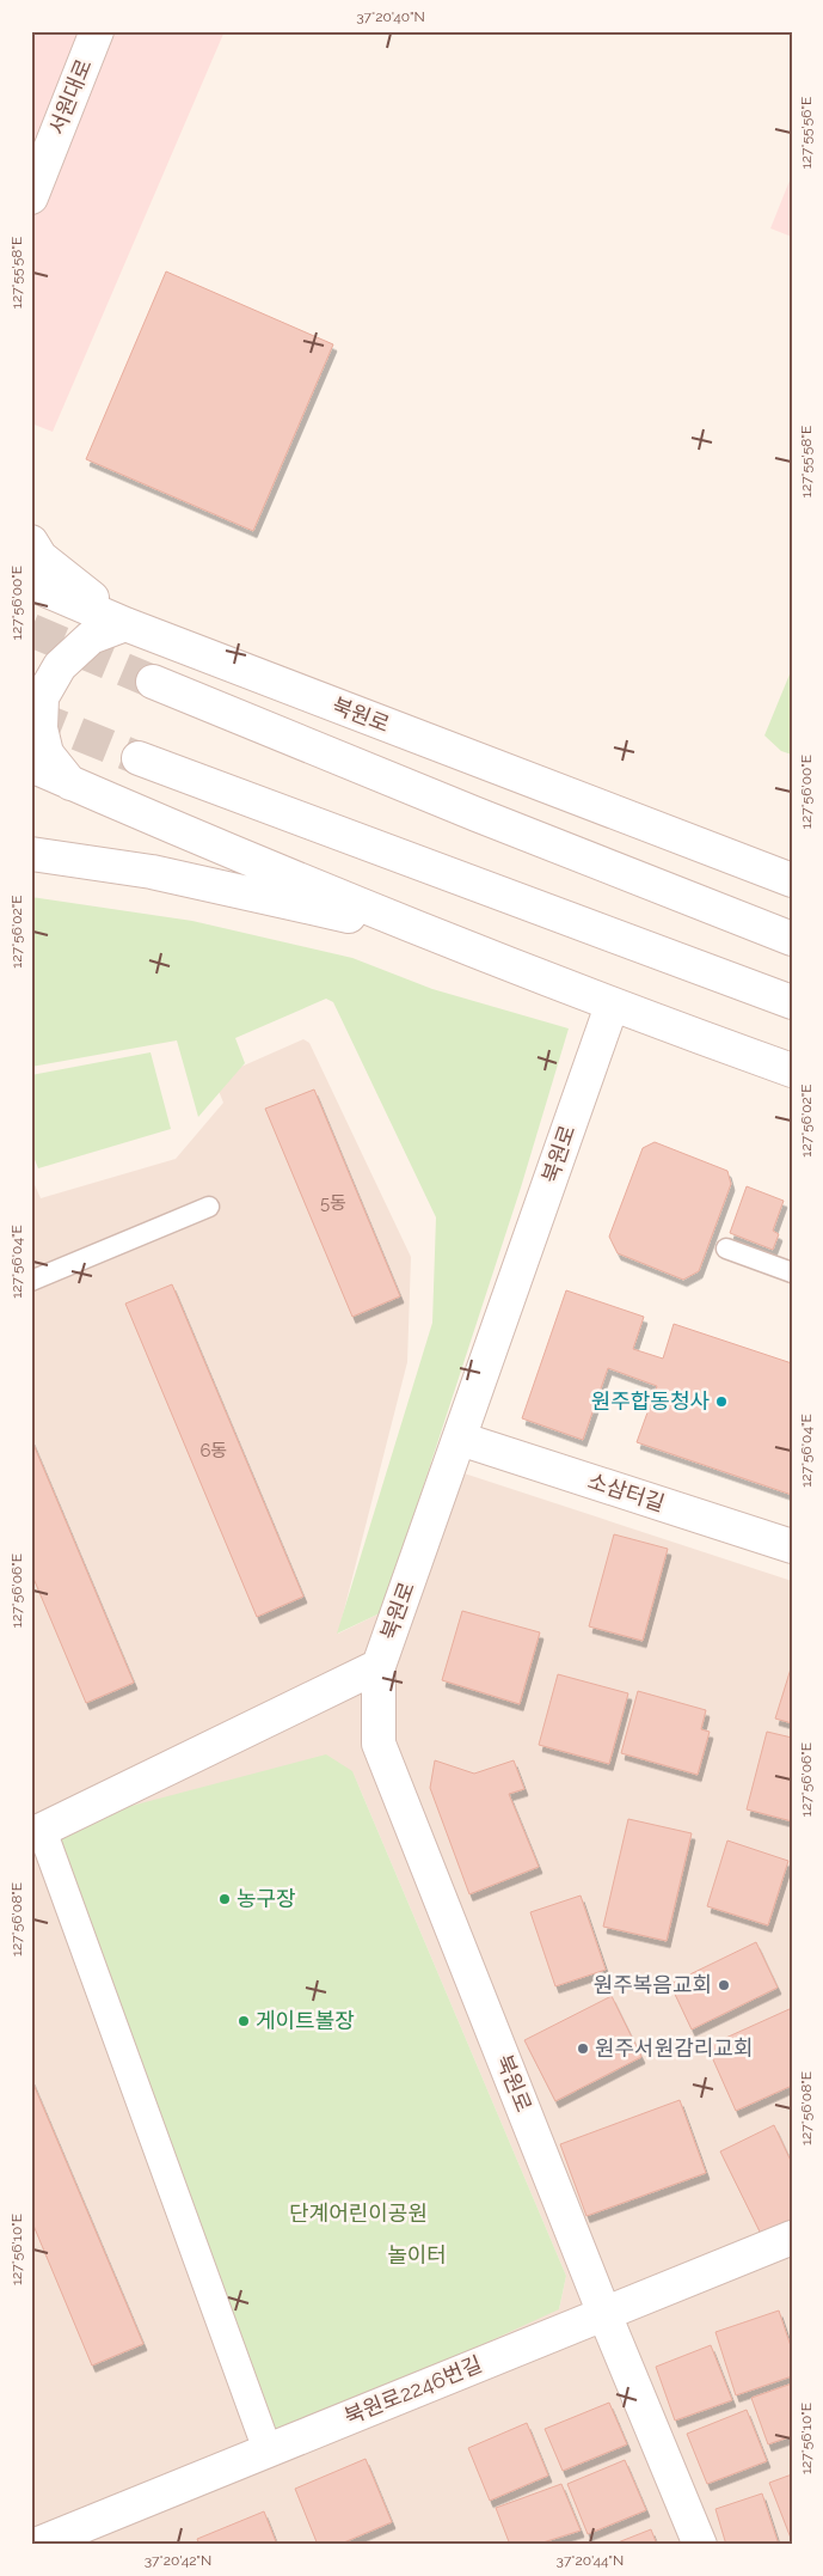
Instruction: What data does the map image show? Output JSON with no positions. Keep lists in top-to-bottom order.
{
  "streets": {
    "street": [
      "서원대로",
      "북원로",
      "소삼터길",
      "북원로2246번길"
    ]
  },
  "crossings": [
    ["북원로", "소삼터길"],
    ["북원로", "북원로2246번길"]
  ],
  "parks": ["단계어린이공원", "놀이터"],
  "places": [
    "원주합동청사",
    "농구장",
    "원주복음교회",
    "게이트볼장",
    "원주서원감리교회"
  ],
  "house_numbers": ["5동", "6동"],
  "coordinates": [
    "37°20'40\"N",
    "127°55'56\"E",
    "127°55'58\"E",
    "127°56'00\"E",
    "127°56'02\"E",
    "127°56'04\"E",
    "127°56'06\"E",
    "127°56'08\"E",
    "127°56'10\"E",
    "37°20'42\"N",
    "37°20'44\"N"
  ]
}
